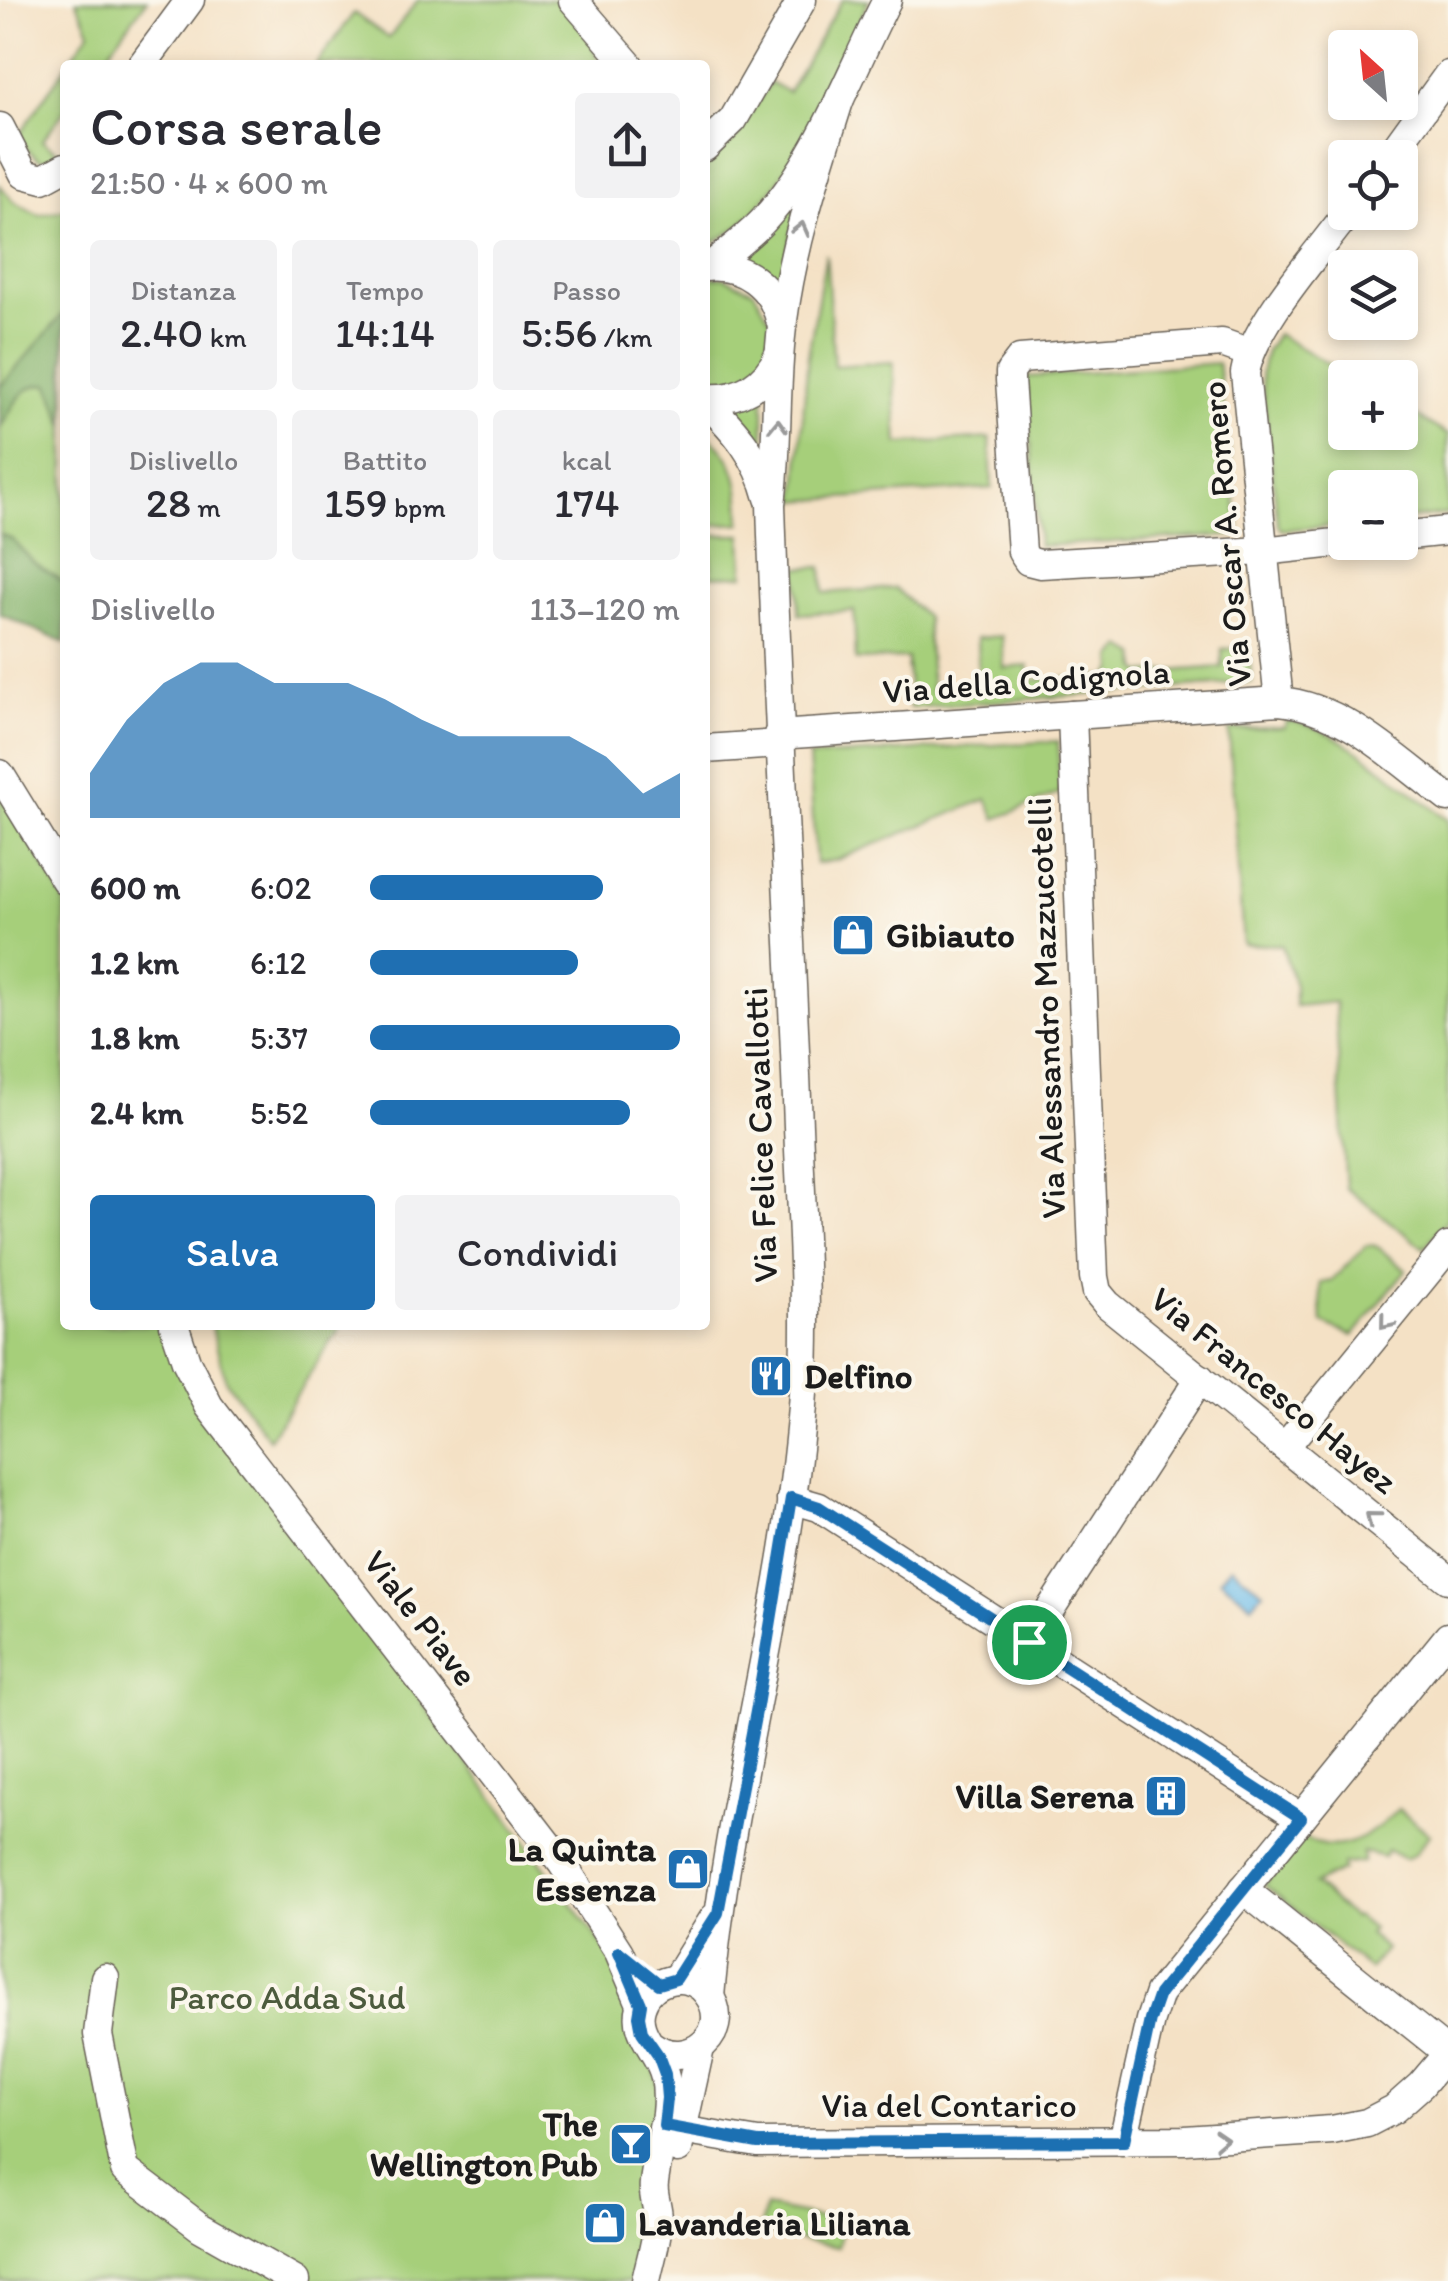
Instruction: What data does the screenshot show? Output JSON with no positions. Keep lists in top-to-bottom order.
{
  "streets": {
    "street": [
      "Via Oscar A. Romero",
      "Via della Codignola",
      "Via Alessandro Mazzucotelli",
      "Via Felice Cavallotti",
      "Via Francesco Hayez",
      "Viale Piave",
      "Via del Contarico"
    ]
  },
  "crossings": [
    ["Via Oscar A. Romero", "Via della Codignola"],
    ["Via della Codignola", "Via Alessandro Mazzucotelli"],
    ["Via della Codignola", "Via Felice Cavallotti"],
    ["Via Alessandro Mazzucotelli", "Via Francesco Hayez"],
    ["Via Felice Cavallotti", "Viale Piave"]
  ],
  "one_way": ["Via Francesco Hayez", "Via del Contarico"],
  "parks": ["Parco Adda Sud"],
  "places": {
    "shop": ["Gibiauto", "La Quinta Essenza", "Lavanderia Liliana"],
    "restaurant": ["Delfino"],
    "building": ["Villa Serena"],
    "bar": ["The Wellington Pub"]
  },
  "north": "top left",
  "page": {
    "map_buttons": ["+", "−"],
    "heading": ["Corsa serale", "21:50 · 4 × 600 m"],
    "stats": [
      ["Distanza", "2.40 km"],
      ["Tempo", "14:14"],
      ["Passo", "5:56 /km"],
      ["Dislivello", "28 m"],
      ["Battito", "159 bpm"],
      ["kcal", "174"]
    ],
    "chart": ["Dislivello", "113–120 m"],
    "list": [
      {
        "name": "600 m",
        "note": "6:02"
      },
      {
        "name": "1.2 km",
        "note": "6:12"
      },
      {
        "name": "1.8 km",
        "note": "5:37"
      },
      {
        "name": "2.4 km",
        "note": "5:52"
      }
    ],
    "buttons": ["Salva", "Condividi"]
  }
}
